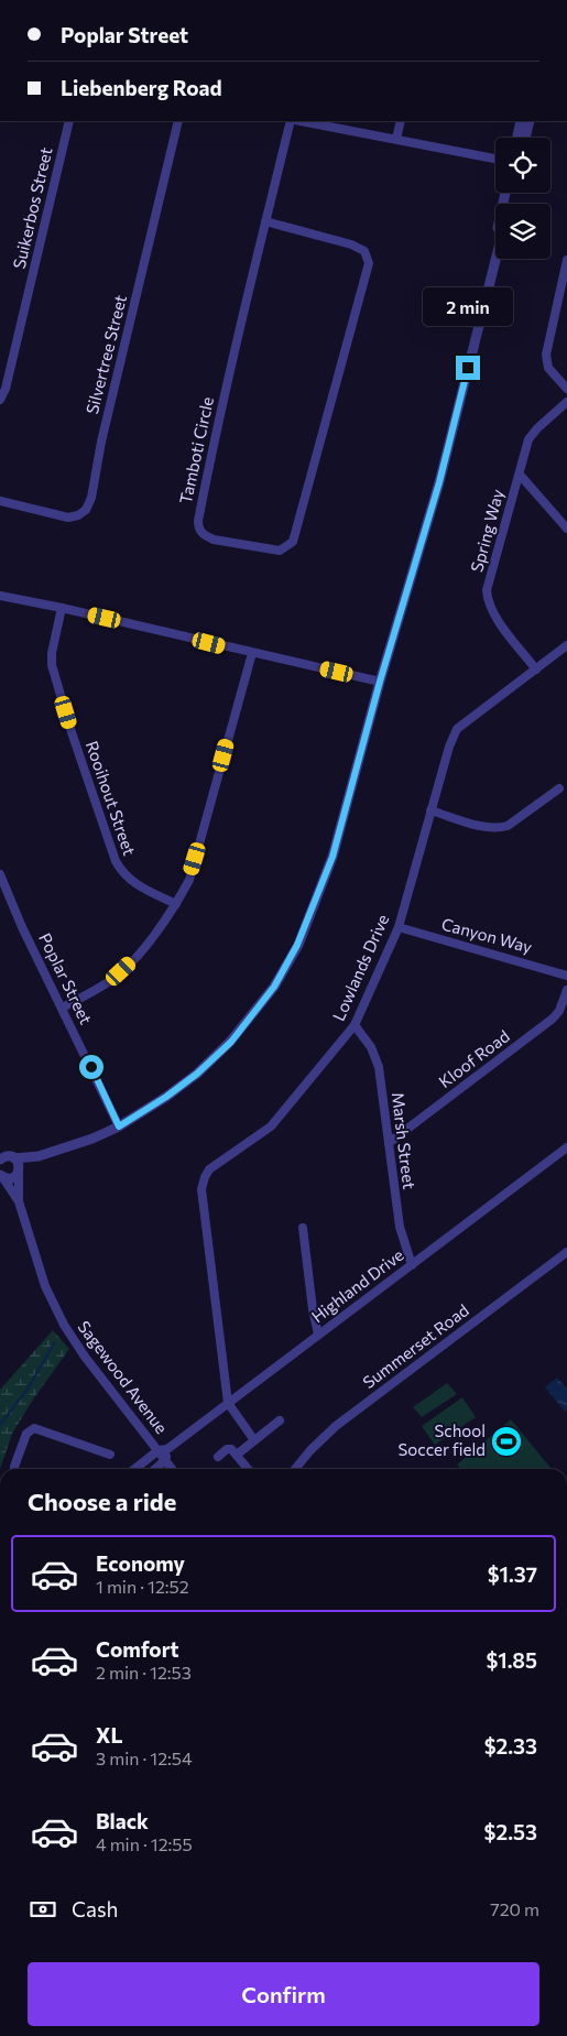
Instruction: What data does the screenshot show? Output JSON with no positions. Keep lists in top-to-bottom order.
{
  "streets": {
    "street": [
      "Suikerbos Street",
      "Silvertree Street",
      "Tamboti Circle",
      "Spring Way",
      "Rooihout Street",
      "Canyon Way",
      "Lowlands Drive",
      "Poplar Street",
      "Kloof Road",
      "Marsh Street",
      "Highland Drive",
      "Summerset Road",
      "Sagewood Avenue"
    ]
  },
  "crossings": [
    ["Spring Way", "Lowlands Drive"],
    ["Canyon Way", "Lowlands Drive"],
    ["Lowlands Drive", "Marsh Street"],
    ["Lowlands Drive", "Highland Drive"],
    ["Kloof Road", "Marsh Street"],
    ["Marsh Street", "Highland Drive"],
    ["Highland Drive", "Sagewood Avenue"]
  ],
  "places": {
    "sports": ["School Soccer field"]
  },
  "page": {
    "banner": ["Poplar Street", "Liebenberg Road"],
    "bubble": "2 min",
    "heading": "Choose a ride",
    "list": [
      {
        "name": "Economy",
        "note": "1 min · 12:52",
        "value": "$1.37"
      },
      {
        "name": "Comfort",
        "note": "2 min · 12:53",
        "value": "$1.85"
      },
      {
        "name": "XL",
        "note": "3 min · 12:54",
        "value": "$2.33"
      },
      {
        "name": "Black",
        "note": "4 min · 12:55",
        "value": "$2.53"
      }
    ],
    "pay": ["Cash", "720 m"],
    "buttons": "Confirm"
  }
}
